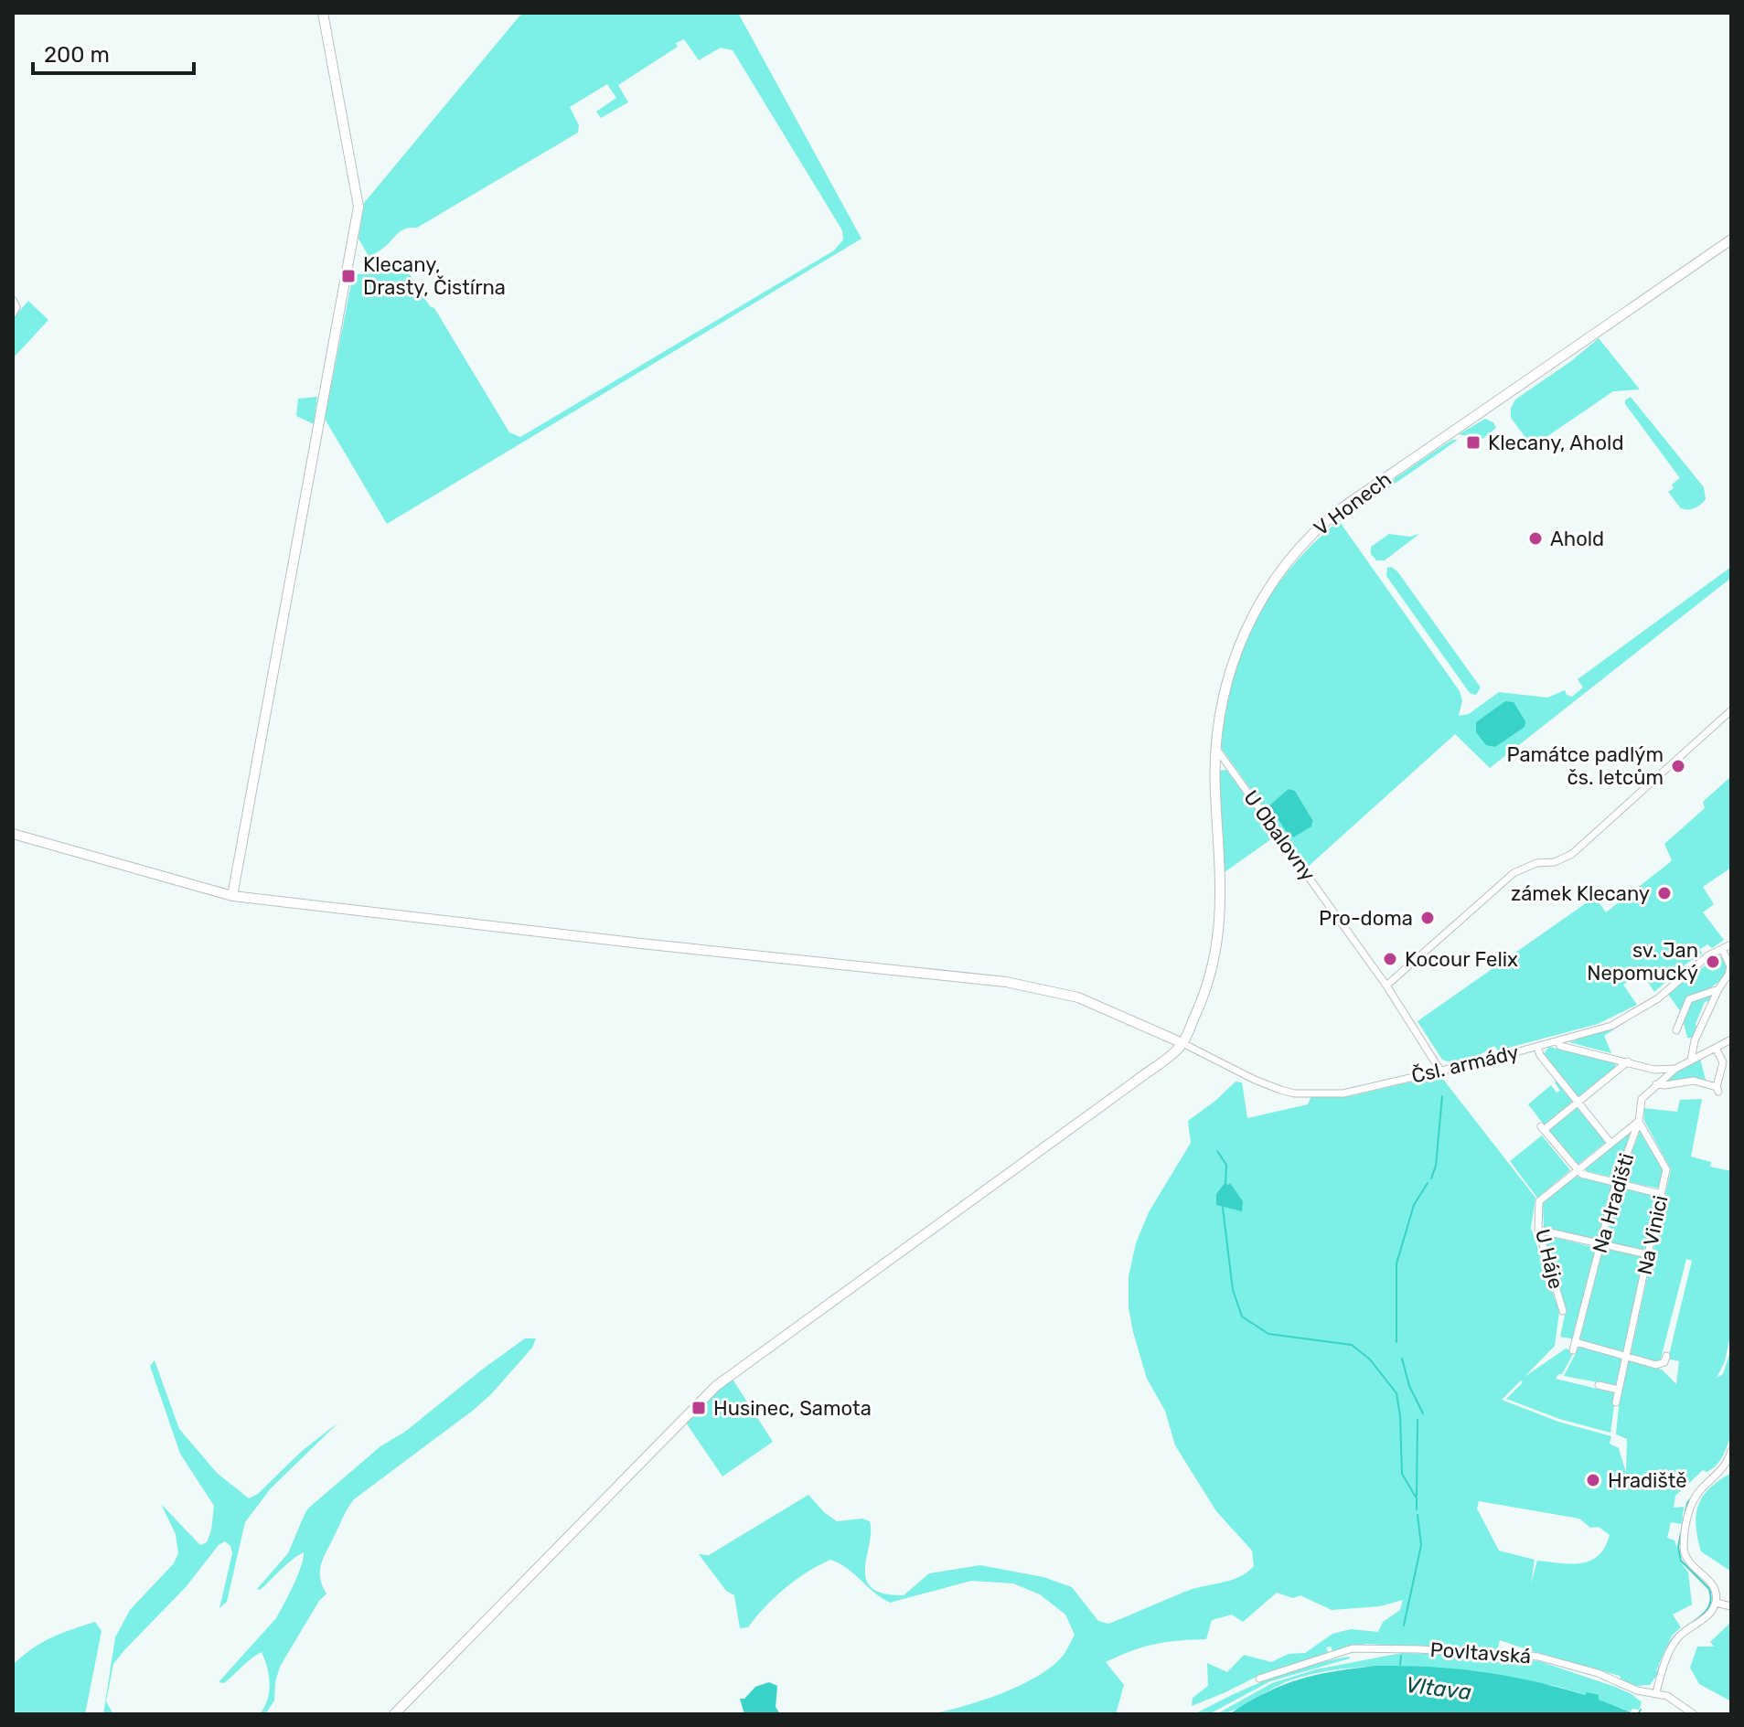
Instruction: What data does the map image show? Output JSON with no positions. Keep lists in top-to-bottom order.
{
  "streets": {
    "street": [
      "V Honech",
      "U Obalovny",
      "Čsl. armády",
      "Na Hradišti",
      "Na Vinici",
      "U Háje",
      "Povltavská"
    ]
  },
  "crossings": [
    ["V Honech", "U Obalovny"],
    ["V Honech", "Čsl. armády"],
    ["U Obalovny", "Čsl. armády"],
    ["Na Hradišti", "Na Vinici"],
    ["Na Hradišti", "U Háje"],
    ["Na Vinici", "U Háje"]
  ],
  "water": ["Vltava"],
  "places": {
    "transit": ["Klecany, Drasty, Čistírna", "Klecany, Ahold", "Husinec, Samota"],
    "other": [
      "Ahold",
      "Památce padlým čs. letcům",
      "zámek Klecany",
      "Pro-doma",
      "Kocour Felix",
      "sv. Jan Nepomucký",
      "Hradiště"
    ]
  },
  "scale_bar": "200 m"
}
